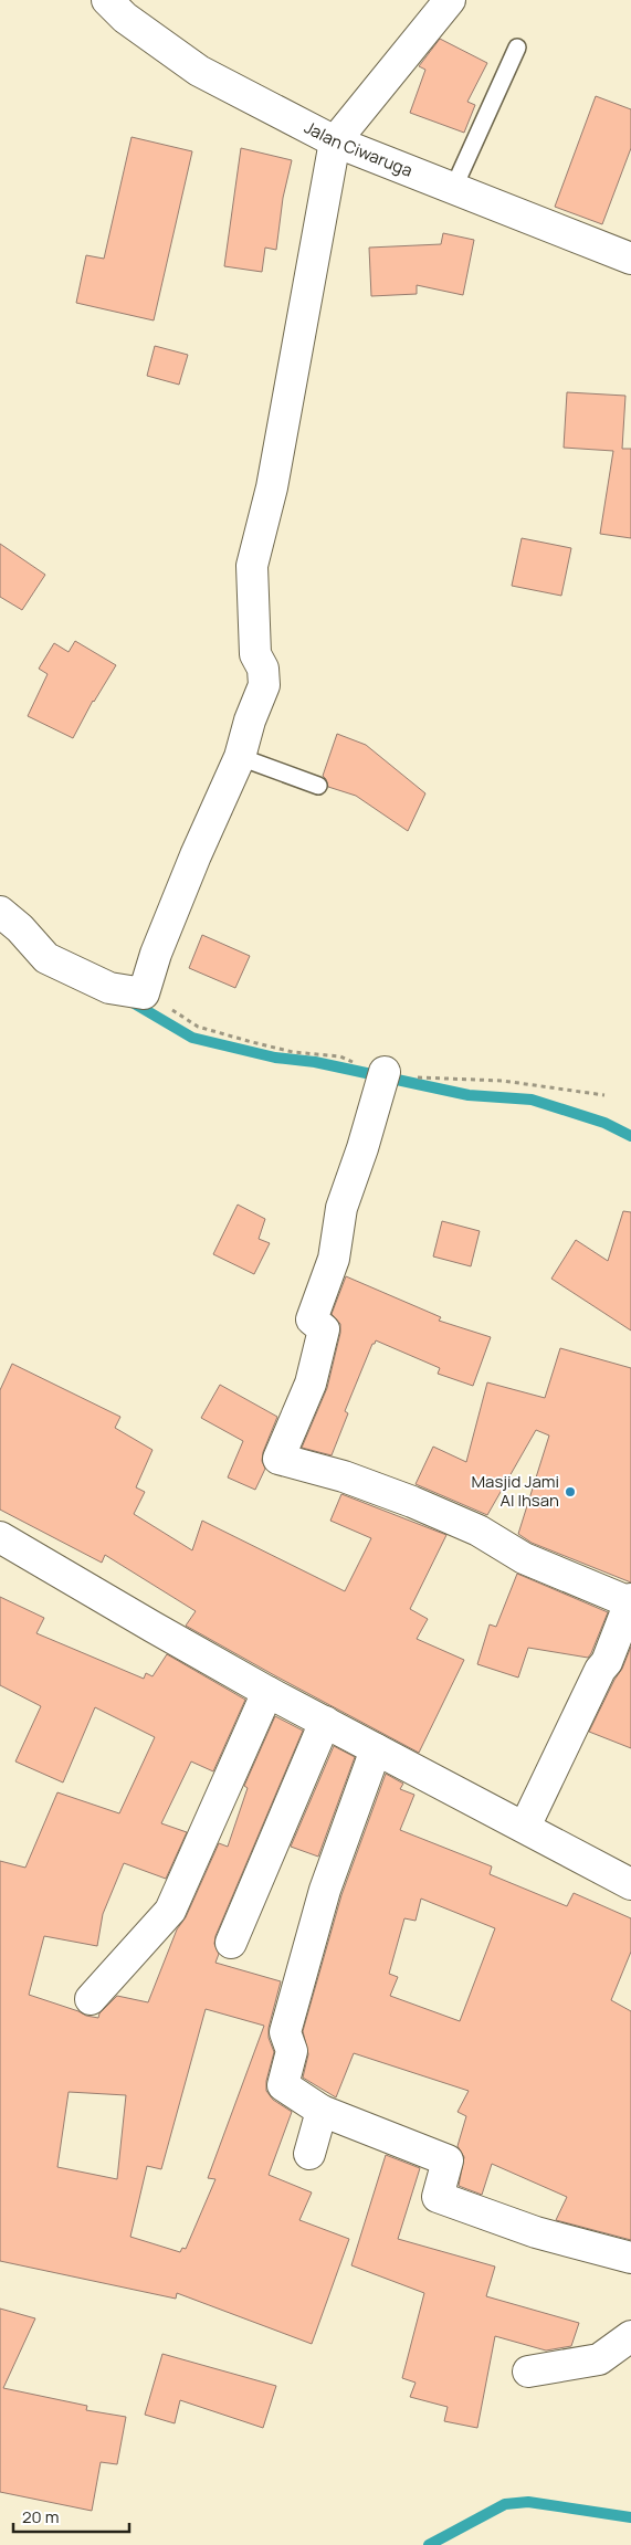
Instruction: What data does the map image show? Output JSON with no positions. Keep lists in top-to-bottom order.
{
  "streets": {
    "street": ["Jalan Ciwaruga"]
  },
  "places": ["Masjid Jami Al Ihsan"],
  "scale_bar": "20 m"
}
